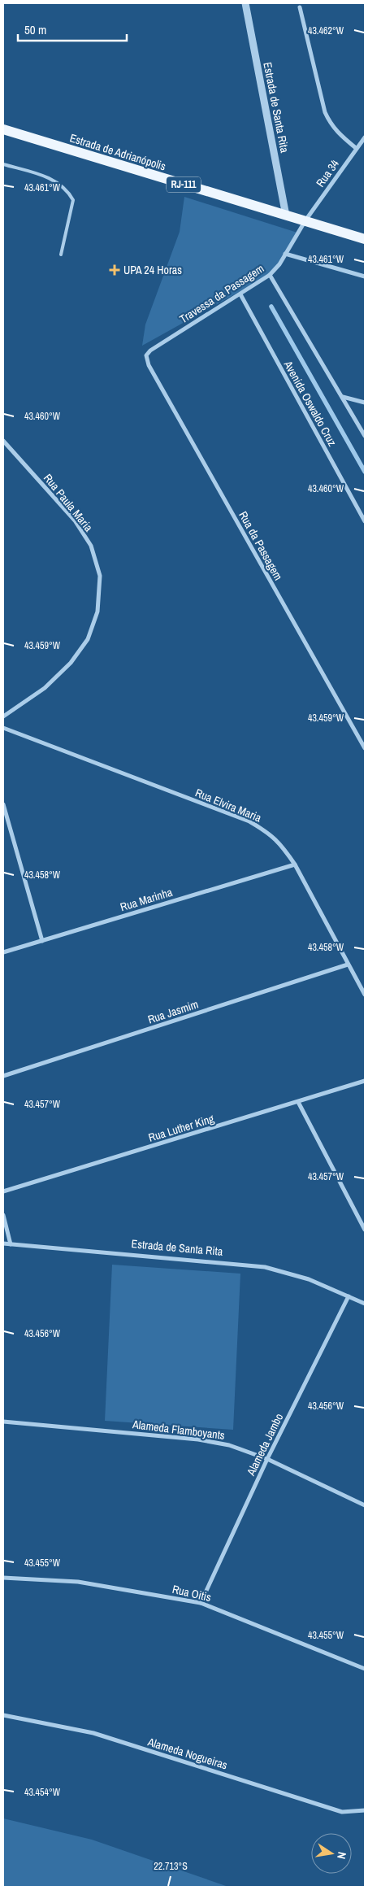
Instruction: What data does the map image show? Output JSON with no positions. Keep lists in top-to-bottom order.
{
  "streets": {
    "main road": ["Estrada de Adrianópolis", "RJ-111"],
    "street": [
      "Estrada de Santa Rita",
      "Rua 34",
      "Travessa da Passagem",
      "Avenida Oswaldo Cruz",
      "Rua Paula Maria",
      "Rua da Passagem",
      "Rua Elvira Maria",
      "Rua Marinha",
      "Rua Jasmim",
      "Rua Luther King",
      "Alameda Flamboyants",
      "Alameda Jambo",
      "Rua Oitis",
      "Alameda Nogueiras"
    ]
  },
  "crossings": [
    ["Estrada de Santa Rita", "Estrada de Adrianópolis"],
    ["Estrada de Santa Rita", "Alameda Jambo"],
    ["Estrada de Adrianópolis", "Rua 34"],
    ["Estrada de Adrianópolis", "Travessa da Passagem"],
    ["Rua 34", "Travessa da Passagem"],
    ["Travessa da Passagem", "Avenida Oswaldo Cruz"],
    ["Travessa da Passagem", "Rua da Passagem"],
    ["Rua Elvira Maria", "Rua Marinha"],
    ["Rua Elvira Maria", "Rua Jasmim"],
    ["Alameda Flamboyants", "Alameda Jambo"],
    ["Alameda Jambo", "Rua Oitis"]
  ],
  "places": {
    "health": ["UPA 24 Horas"]
  },
  "scale_bar": "50 m",
  "north": "right",
  "coordinates": [
    "43.462°W",
    "43.461°W",
    "43.460°W",
    "43.459°W",
    "43.458°W",
    "43.457°W",
    "43.456°W",
    "43.455°W",
    "43.454°W",
    "22.713°S"
  ]
}
